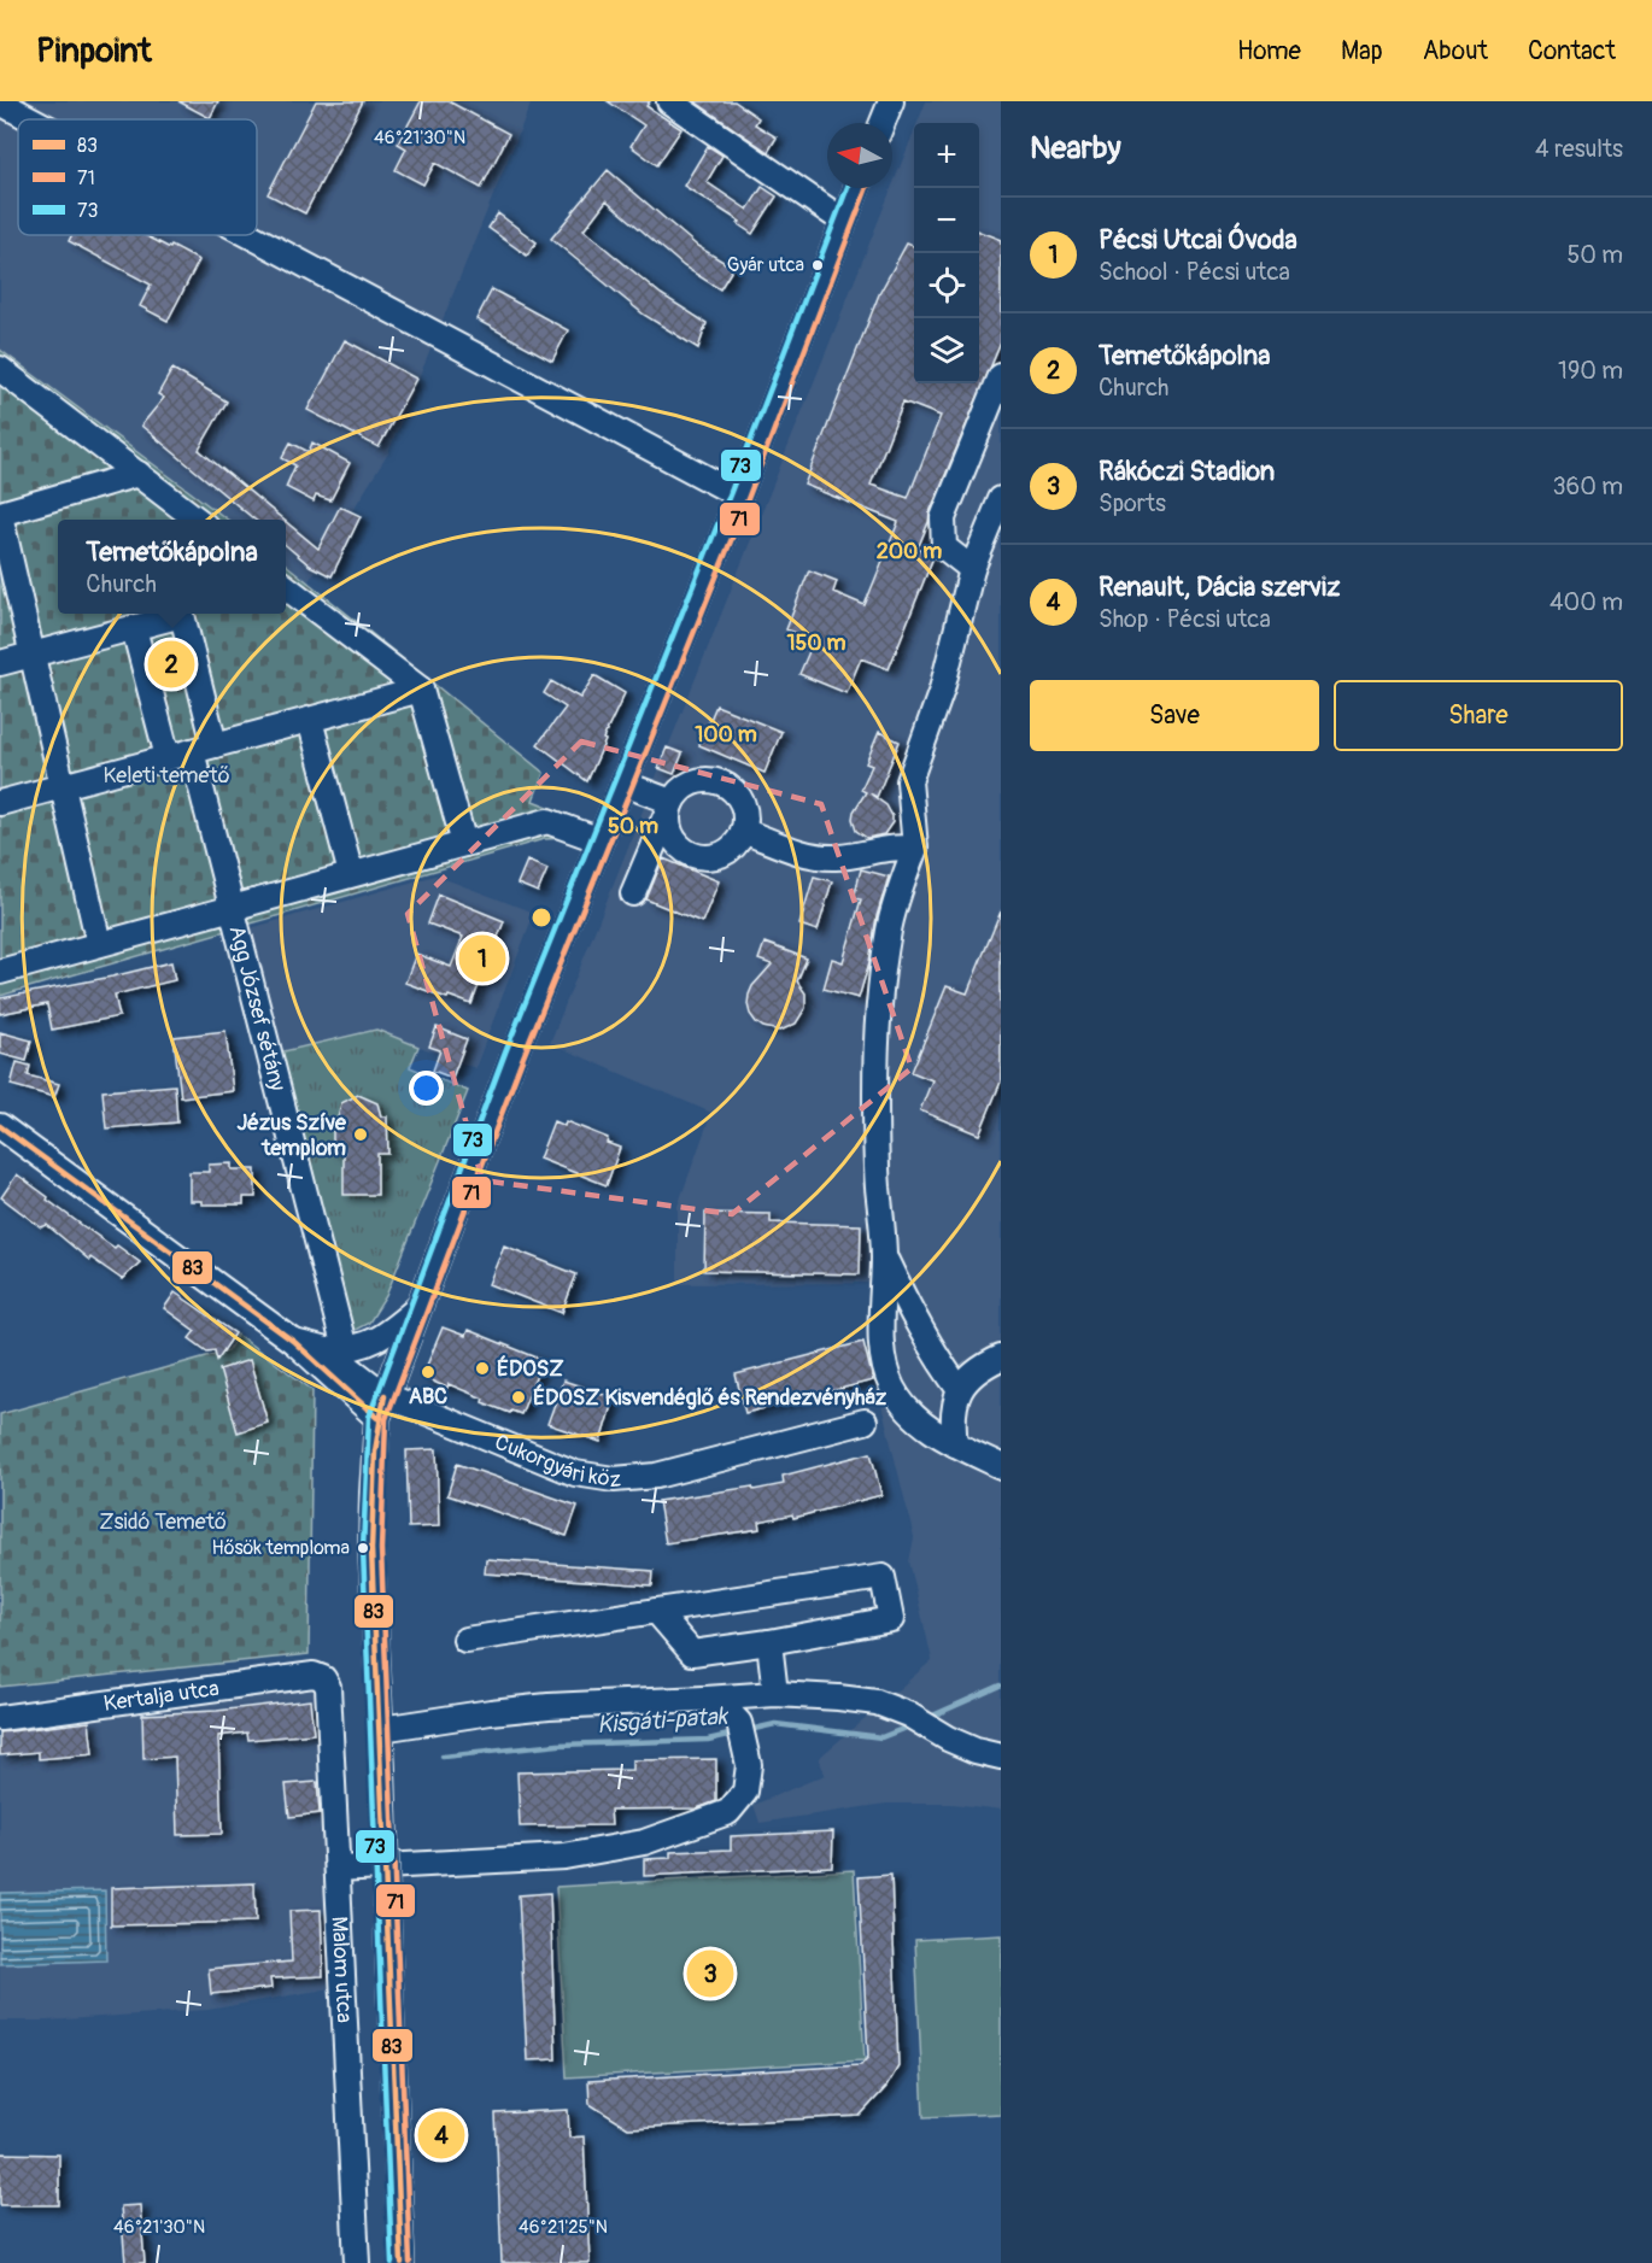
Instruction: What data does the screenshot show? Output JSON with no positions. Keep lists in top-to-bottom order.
{
  "streets": {
    "street": [
      "Agg József sétány",
      "Cukorgyári köz",
      "Kertalja utca",
      "Malom utca"
    ]
  },
  "crossings": [
    ["Agg József sétány", "Cukorgyári köz"],
    ["Kertalja utca", "Malom utca"]
  ],
  "water": ["Kisgáti-patak"],
  "parks": ["Keleti temető", "Zsidó Temető"],
  "places": [
    "Gyár utca",
    "Jézus Szíve templom",
    "ÉDOSZ",
    "ABC",
    "ÉDOSZ Kisvendéglő és Rendezvényház",
    "Hősök temploma"
  ],
  "lines": ["transit line 71", "transit line 73", "transit line 83"],
  "legend": ["83", "71", "73"],
  "north": "left",
  "page": {
    "header": "Pinpoint",
    "nav": [
      "Home",
      "Map",
      "About",
      "Contact"
    ],
    "heading": ["Nearby", "4 results"],
    "map_buttons": ["+", "−"],
    "list": [
      {
        "mark": "1",
        "name": "Pécsi Utcai Óvoda",
        "note": "School · Pécsi utca",
        "value": "50 m"
      },
      {
        "mark": "2",
        "name": "Temetőkápolna",
        "note": "Church",
        "value": "190 m"
      },
      {
        "mark": "3",
        "name": "Rákóczi Stadion",
        "note": "Sports",
        "value": "360 m"
      },
      {
        "mark": "4",
        "name": "Renault, Dácia szerviz",
        "note": "Shop · Pécsi utca",
        "value": "400 m"
      }
    ],
    "popup": ["Temetőkápolna", "Church"],
    "pins": [
      "2",
      "1",
      "3",
      "4"
    ],
    "buttons": ["Save", "Share"]
  },
  "coordinates": ["46°21'30\"N", "46°21'25\"N"],
  "rings": [
    "200 m",
    "150 m",
    "100 m",
    "50 m"
  ]
}
